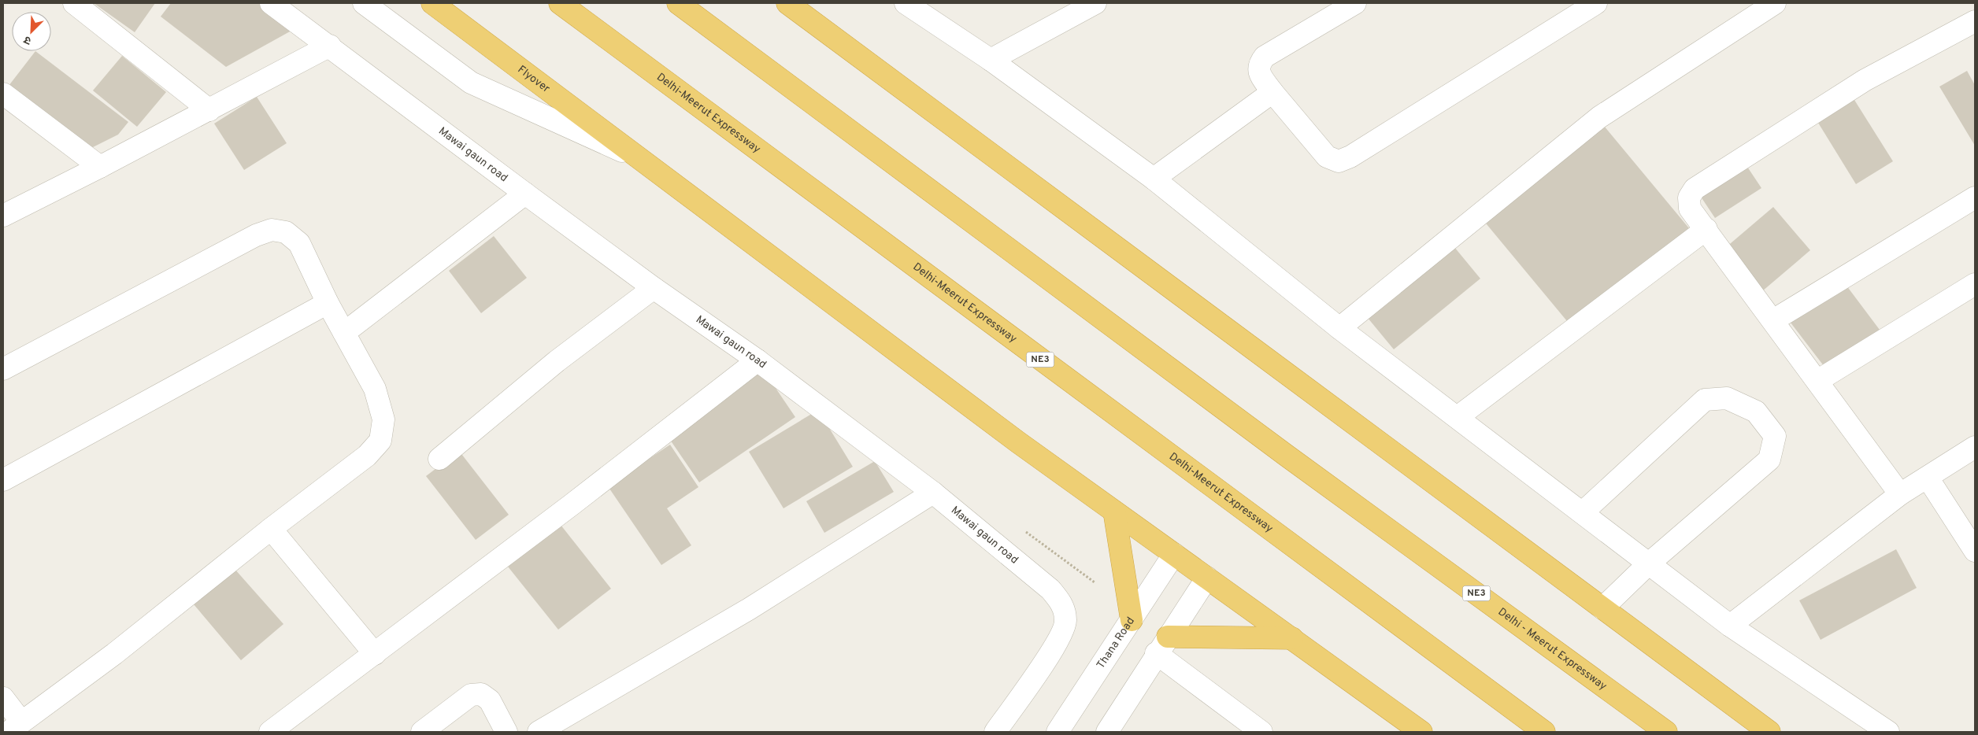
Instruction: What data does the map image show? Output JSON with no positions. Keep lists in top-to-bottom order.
{
  "streets": {
    "highway": [
      "Flyover",
      "Delhi-Meerut Expressway",
      "NE3",
      "Delhi - Meerut Expressway"
    ],
    "street": ["Mawai gaun road", "Thana Road"]
  },
  "crossings": [
    ["Flyover", "Thana Road"]
  ],
  "north": "bottom left"
}
